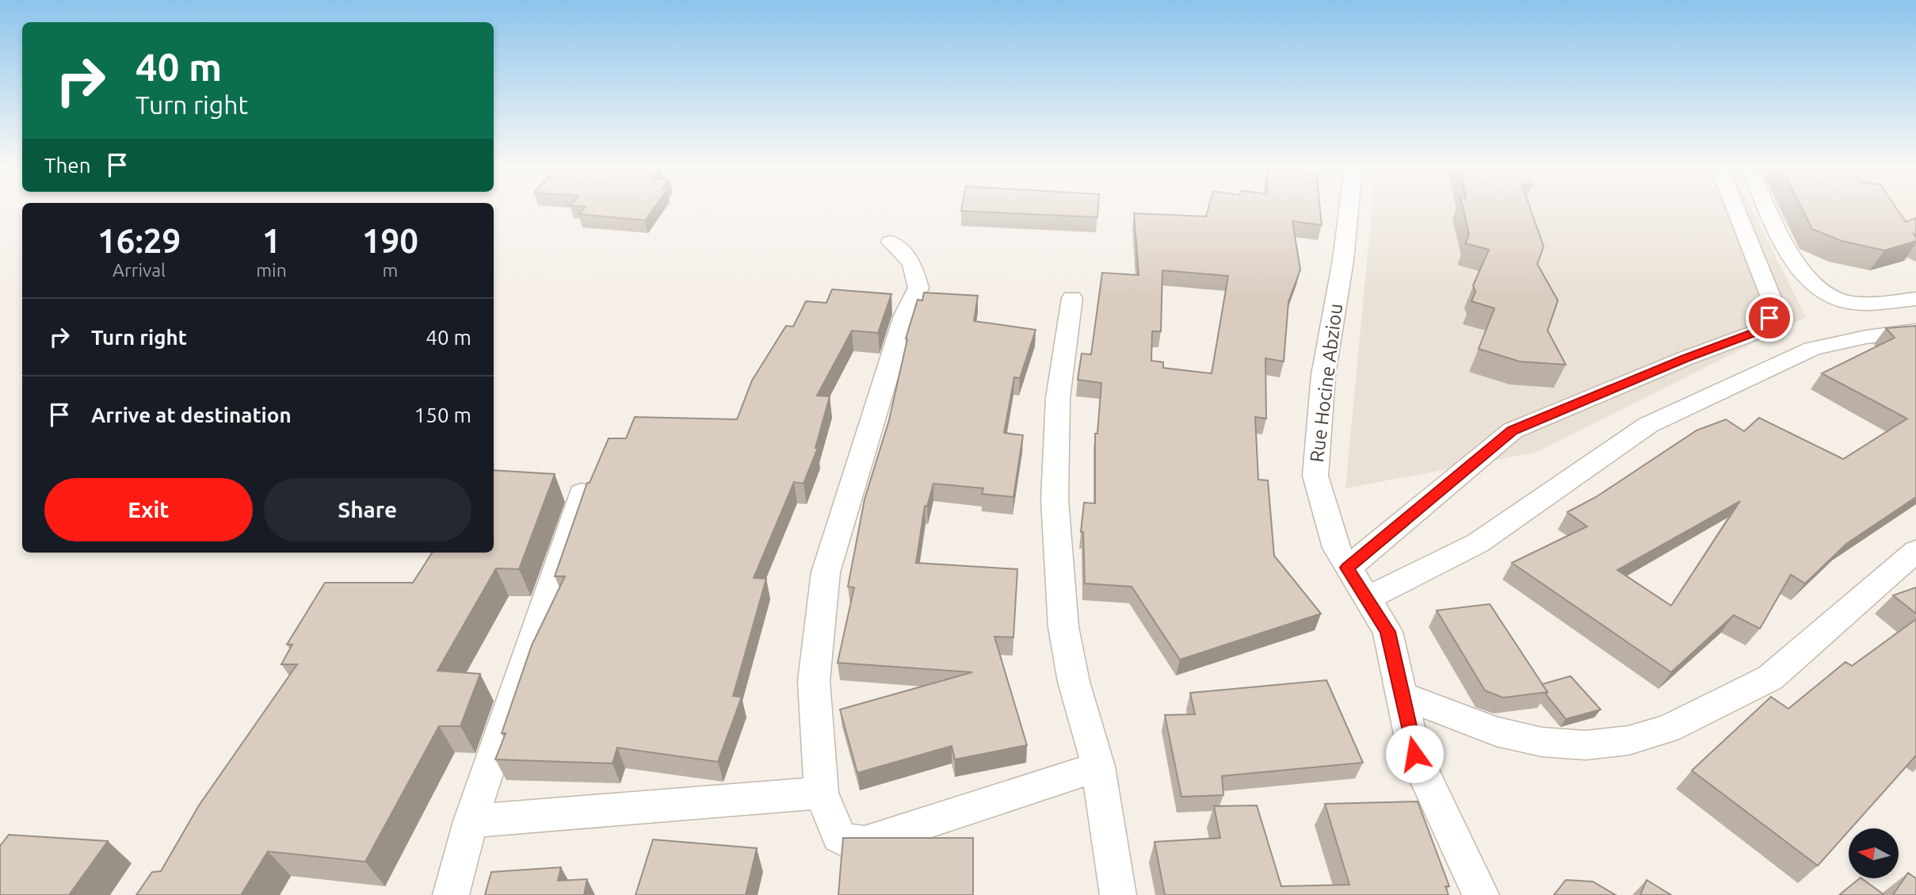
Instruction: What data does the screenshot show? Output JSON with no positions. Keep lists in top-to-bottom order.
{
  "streets": {
    "street": ["Rue Hocine Abziou"]
  },
  "north": "left",
  "page": {
    "turn": ["40 m", "Turn right"],
    "then": "Then",
    "eta": [
      "16:29",
      "Arrival",
      "1",
      "min",
      "190",
      "m"
    ],
    "list": [
      {
        "name": "Turn right",
        "value": "40 m"
      },
      {
        "name": "Arrive at destination",
        "value": "150 m"
      }
    ],
    "buttons": ["Exit", "Share"]
  }
}
